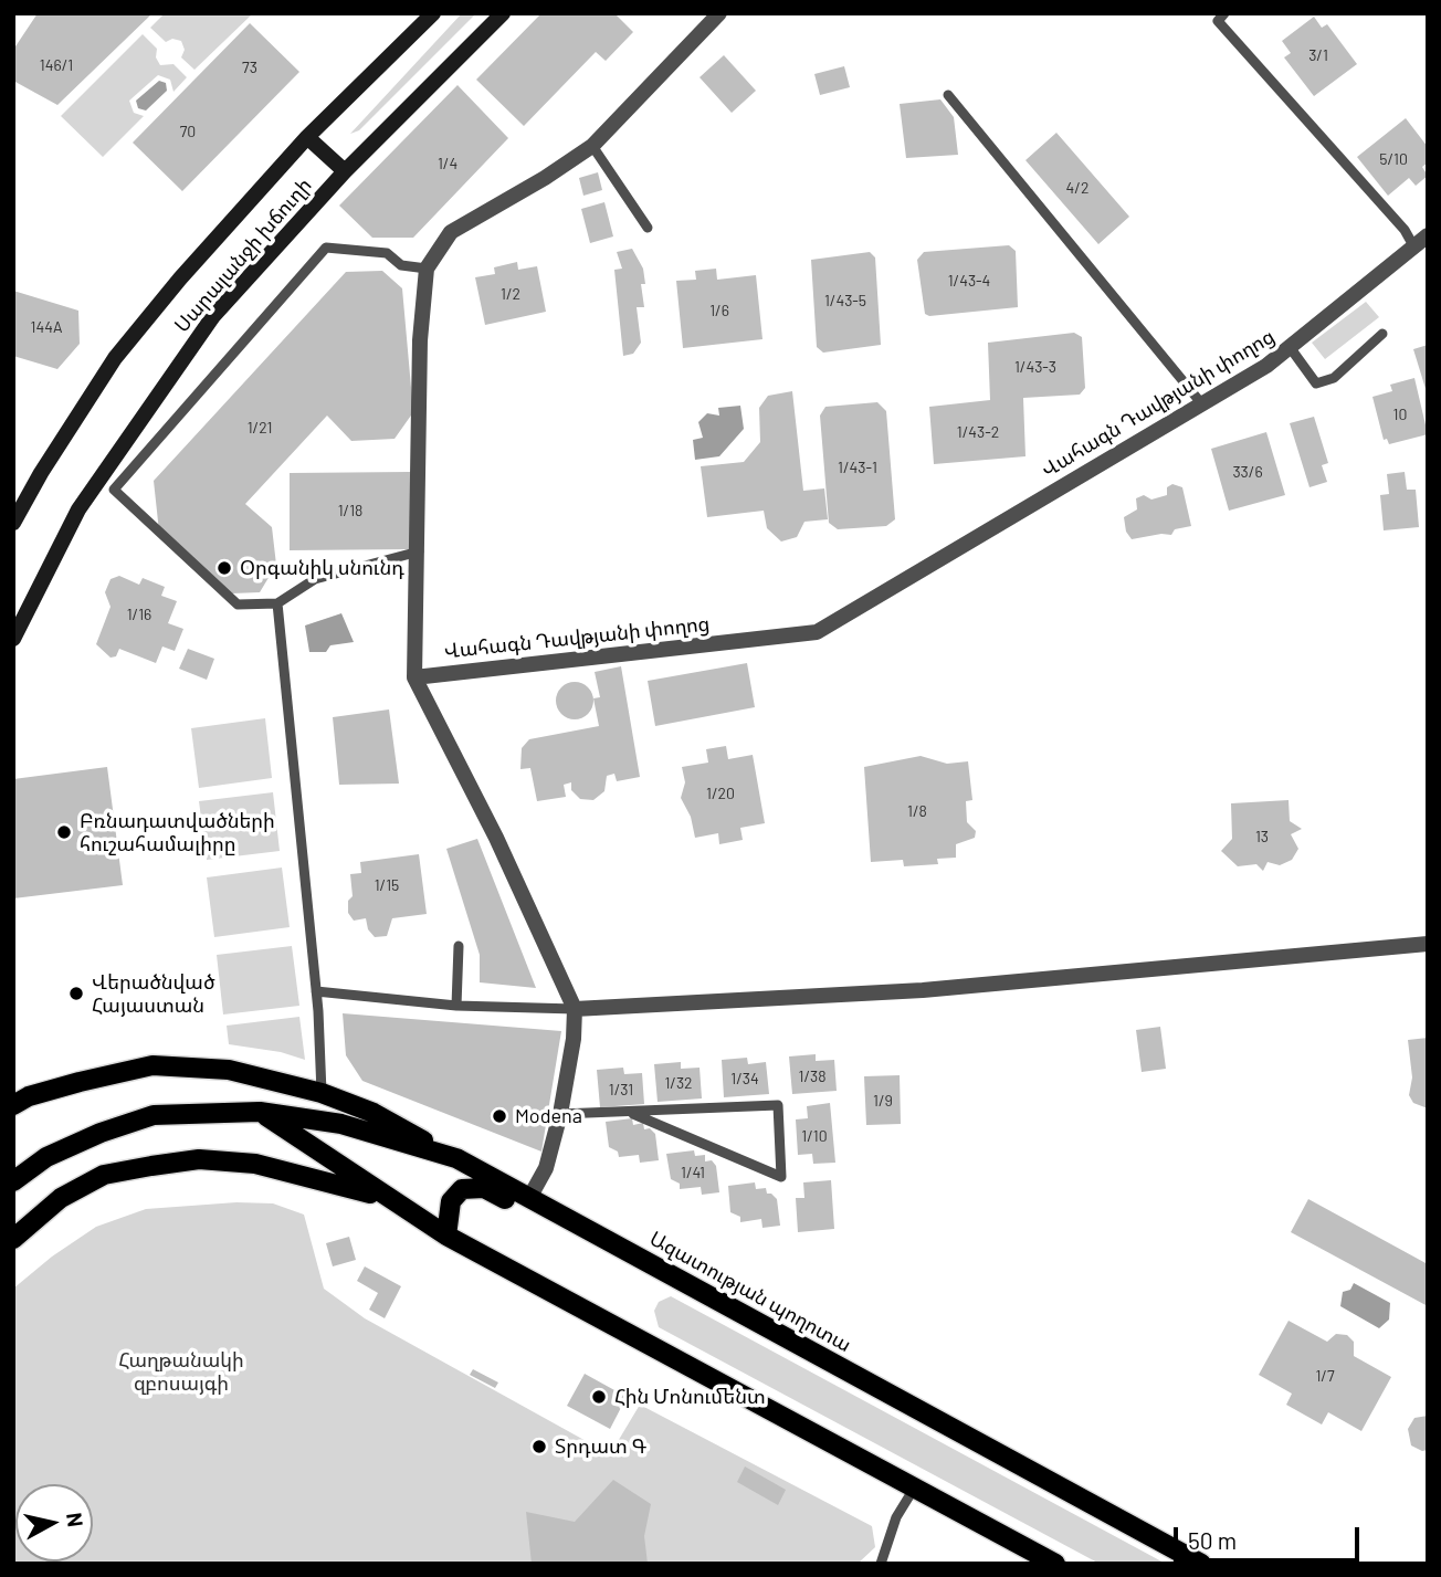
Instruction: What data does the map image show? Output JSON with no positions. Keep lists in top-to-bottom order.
{
  "streets": {
    "main road": ["Սարալանջի խճուղի", "Ազատության պողոտա"],
    "street": ["Վահագն Դավթյանի փողոց"]
  },
  "parks": ["Հաղթանակի զբոսայգի"],
  "places": [
    "Օրգանիկ սնունդ",
    "Բռնադատվածների հուշահամալիրը",
    "Վերածնված Հայաստան",
    "Modena",
    "Հին Մոնումենտ",
    "Տրդատ Գ"
  ],
  "house_numbers": [
    "3/1",
    "146/1",
    "73",
    "70",
    "5/10",
    "1/4",
    "4/2",
    "1/43-4",
    "1/2",
    "1/43-5",
    "1/6",
    "144A",
    "1/43-3",
    "10",
    "1/21",
    "1/43-2",
    "1/43-1",
    "33/6",
    "1/18",
    "1/16",
    "1/20",
    "1/8",
    "13",
    "1/15",
    "1/38",
    "1/34",
    "1/32",
    "1/31",
    "1/9",
    "1/10",
    "1/41",
    "1/7"
  ],
  "scale_bar": "50 m",
  "north": "right"
}
